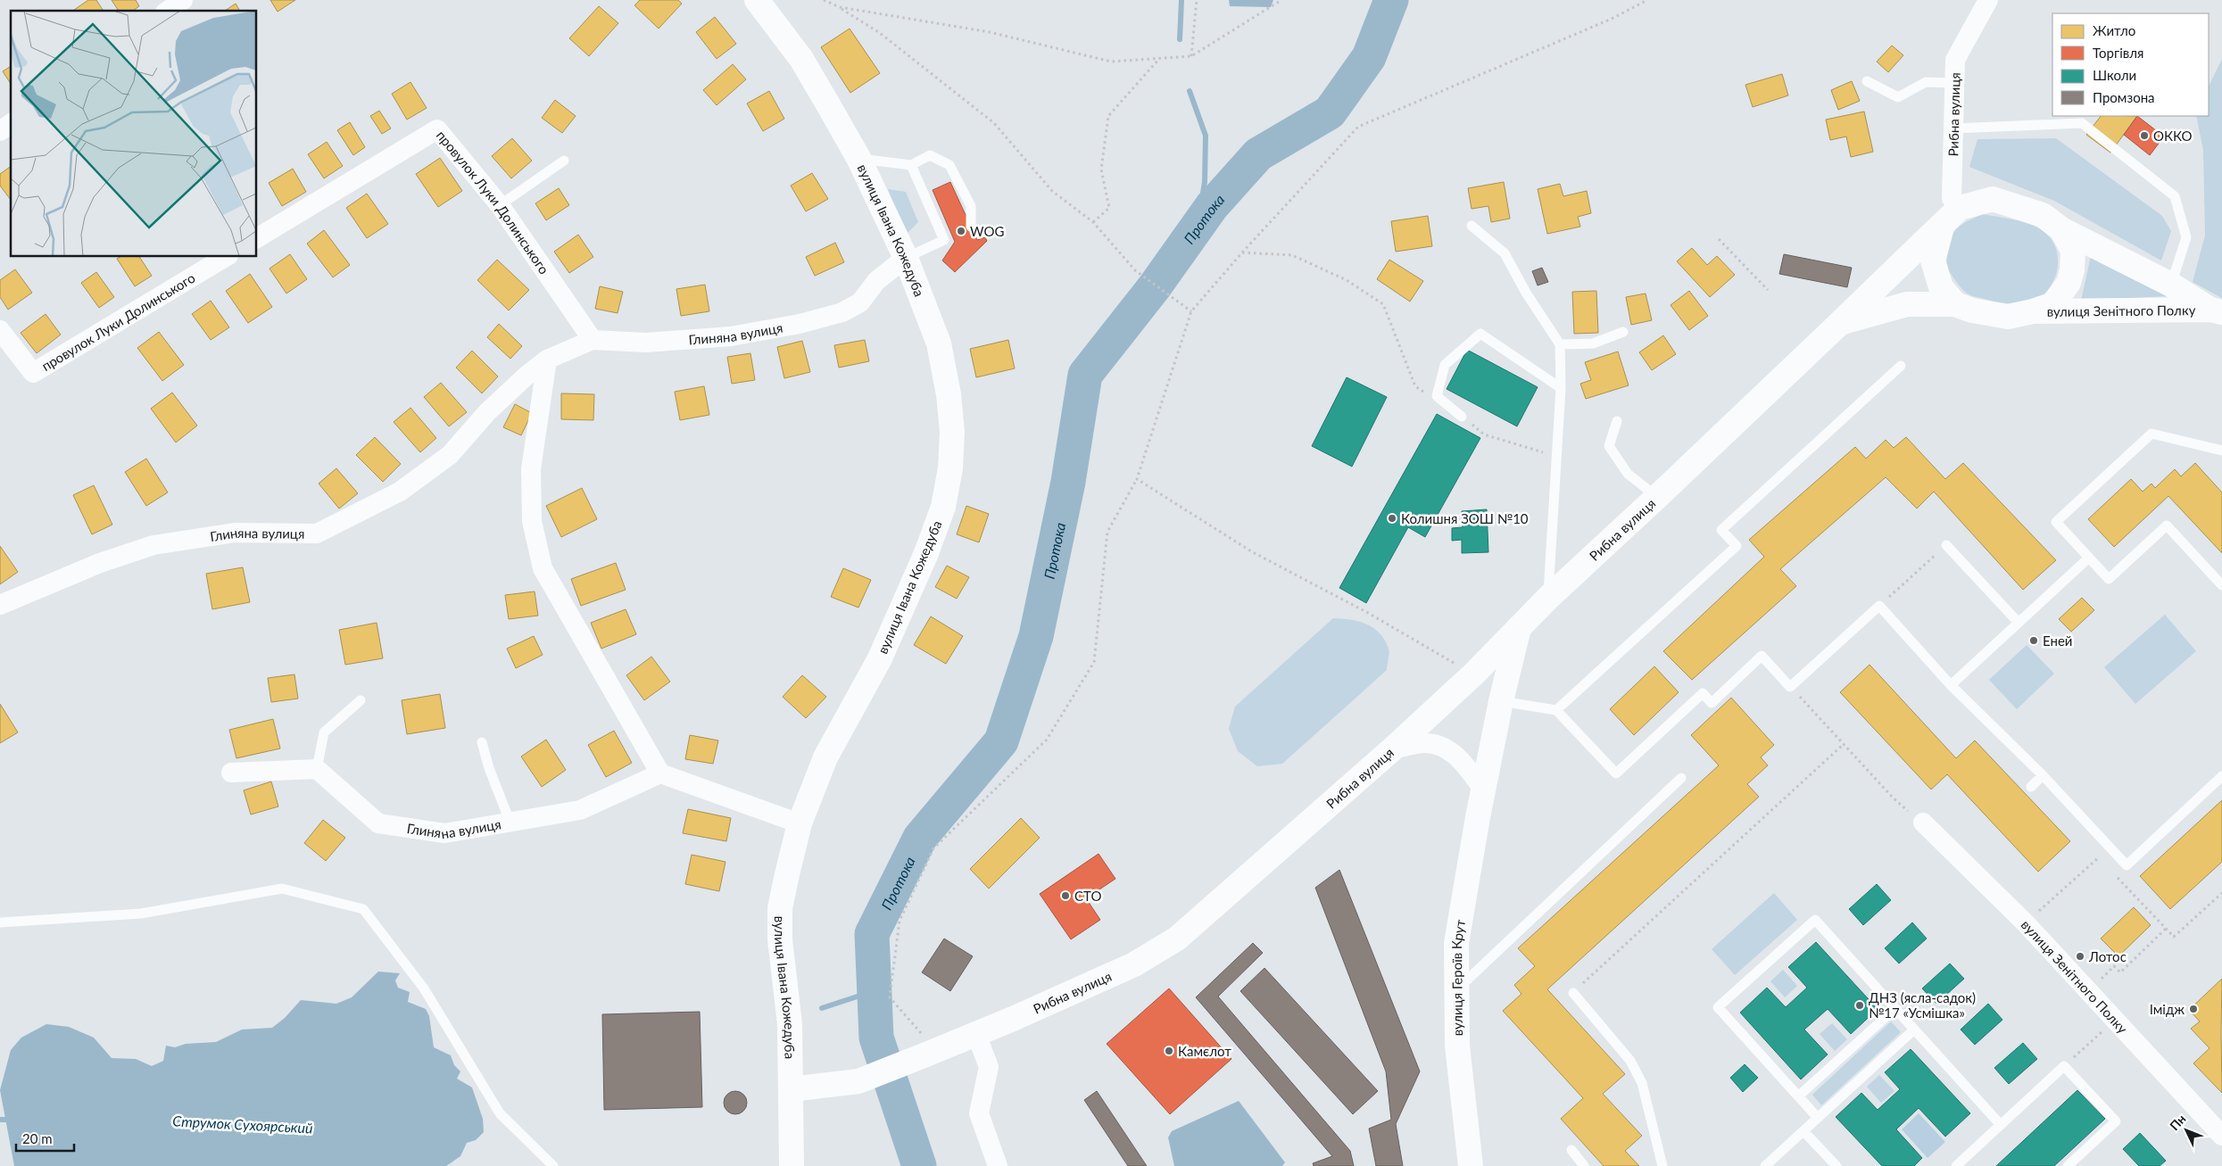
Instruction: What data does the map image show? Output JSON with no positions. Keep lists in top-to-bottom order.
{
  "streets": {
    "street": [
      "Рибна вулиця",
      "провулок Луки Долинського",
      "вулиця Івана Кожедуба",
      "вулиця Зенітного Полку",
      "Глиняна вулиця",
      "вулиця Героїв Крут"
    ]
  },
  "crossings": [
    ["Рибна вулиця", "вулиця Івана Кожедуба"],
    ["Рибна вулиця", "вулиця Зенітного Полку"],
    ["Рибна вулиця", "вулиця Героїв Крут"],
    ["провулок Луки Долинського", "Глиняна вулиця"],
    ["вулиця Івана Кожедуба", "Глиняна вулиця"]
  ],
  "water": ["Протока", "Струмок Сухоярський"],
  "places": [
    "ОККО",
    "WOG",
    "Колишня ЗОШ №10",
    "Еней",
    "СТО",
    "Лотос",
    "ДНЗ (ясла-садок) №17 «Усмішка»",
    "Імідж",
    "Камєлот"
  ],
  "legend": [
    "Житло",
    "Торгівля",
    "Школи",
    "Промзона"
  ],
  "scale_bar": "20 m",
  "north": "top left"
}
